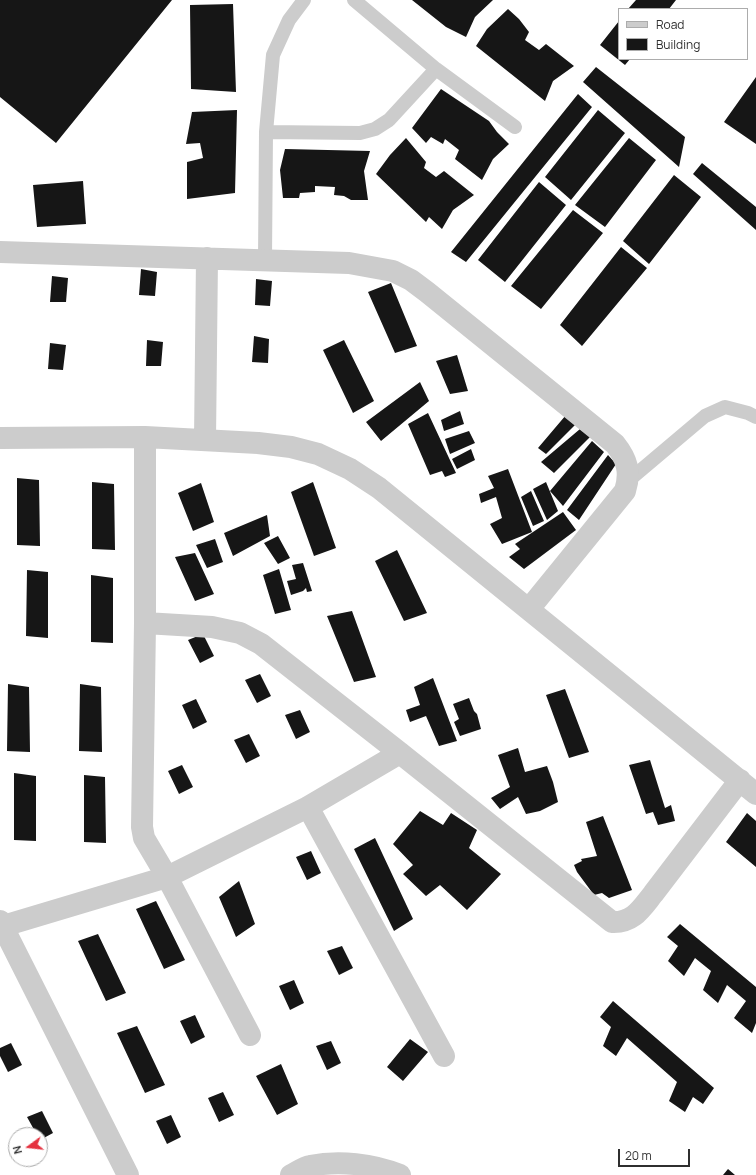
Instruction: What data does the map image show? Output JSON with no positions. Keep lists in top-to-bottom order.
{
  "legend": ["Road", "Building"],
  "scale_bar": "20 m",
  "north": "left"
}
